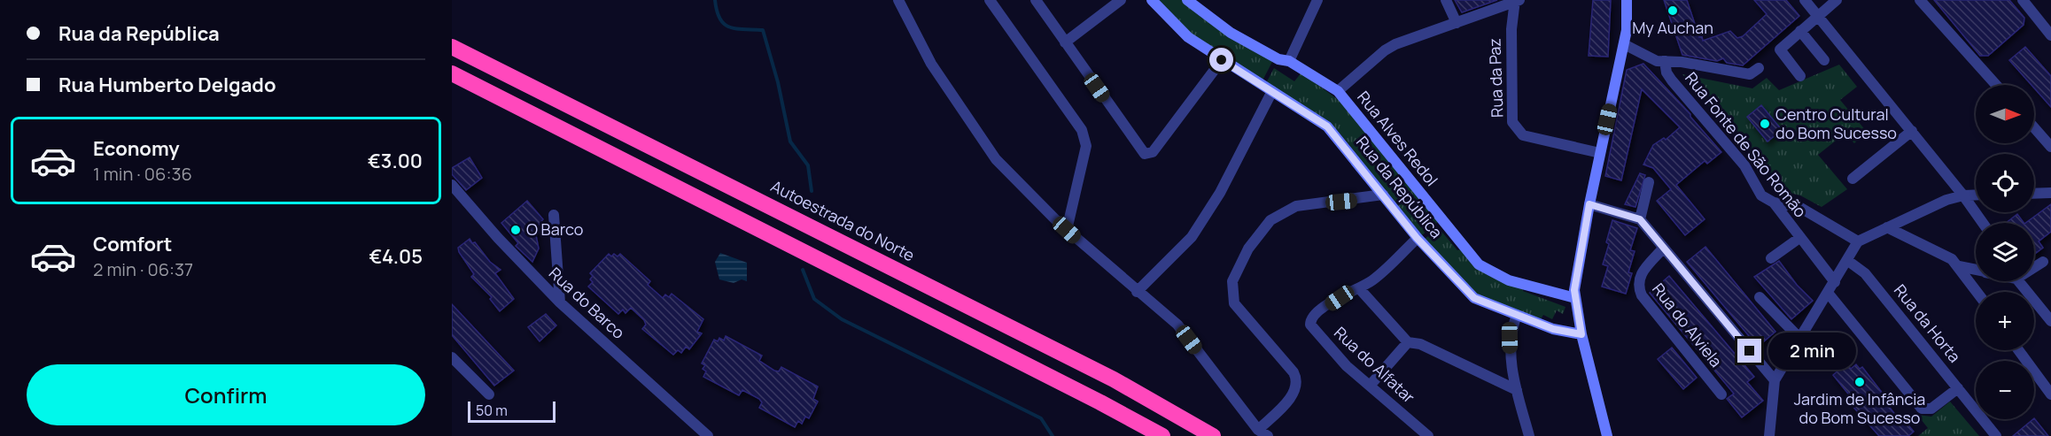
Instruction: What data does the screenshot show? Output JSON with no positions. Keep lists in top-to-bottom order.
{
  "streets": {
    "highway": ["Autoestrada do Norte"],
    "street": [
      "Rua da Paz",
      "Rua Alves Redol",
      "Rua Fonte de São Romão",
      "Rua da República",
      "Rua do Barco",
      "Rua da Horta",
      "Rua do Alviela",
      "Rua do Alfatar"
    ]
  },
  "crossings": [
    ["Rua da República", "Rua do Alfatar"]
  ],
  "places": [
    "My Auchan",
    "Centro Cultural do Bom Sucesso",
    "O Barco",
    "Jardim de Infância do Bom Sucesso"
  ],
  "scale_bar": "50 m",
  "north": "right",
  "page": {
    "banner": ["Rua da República", "Rua Humberto Delgado"],
    "map_buttons": ["+", "−"],
    "list": [
      {
        "name": "Economy",
        "note": "1 min · 06:36",
        "value": "€3.00"
      },
      {
        "name": "Comfort",
        "note": "2 min · 06:37",
        "value": "€4.05"
      }
    ],
    "bubble": "2 min",
    "buttons": "Confirm",
    "scale": "50 m"
  }
}
